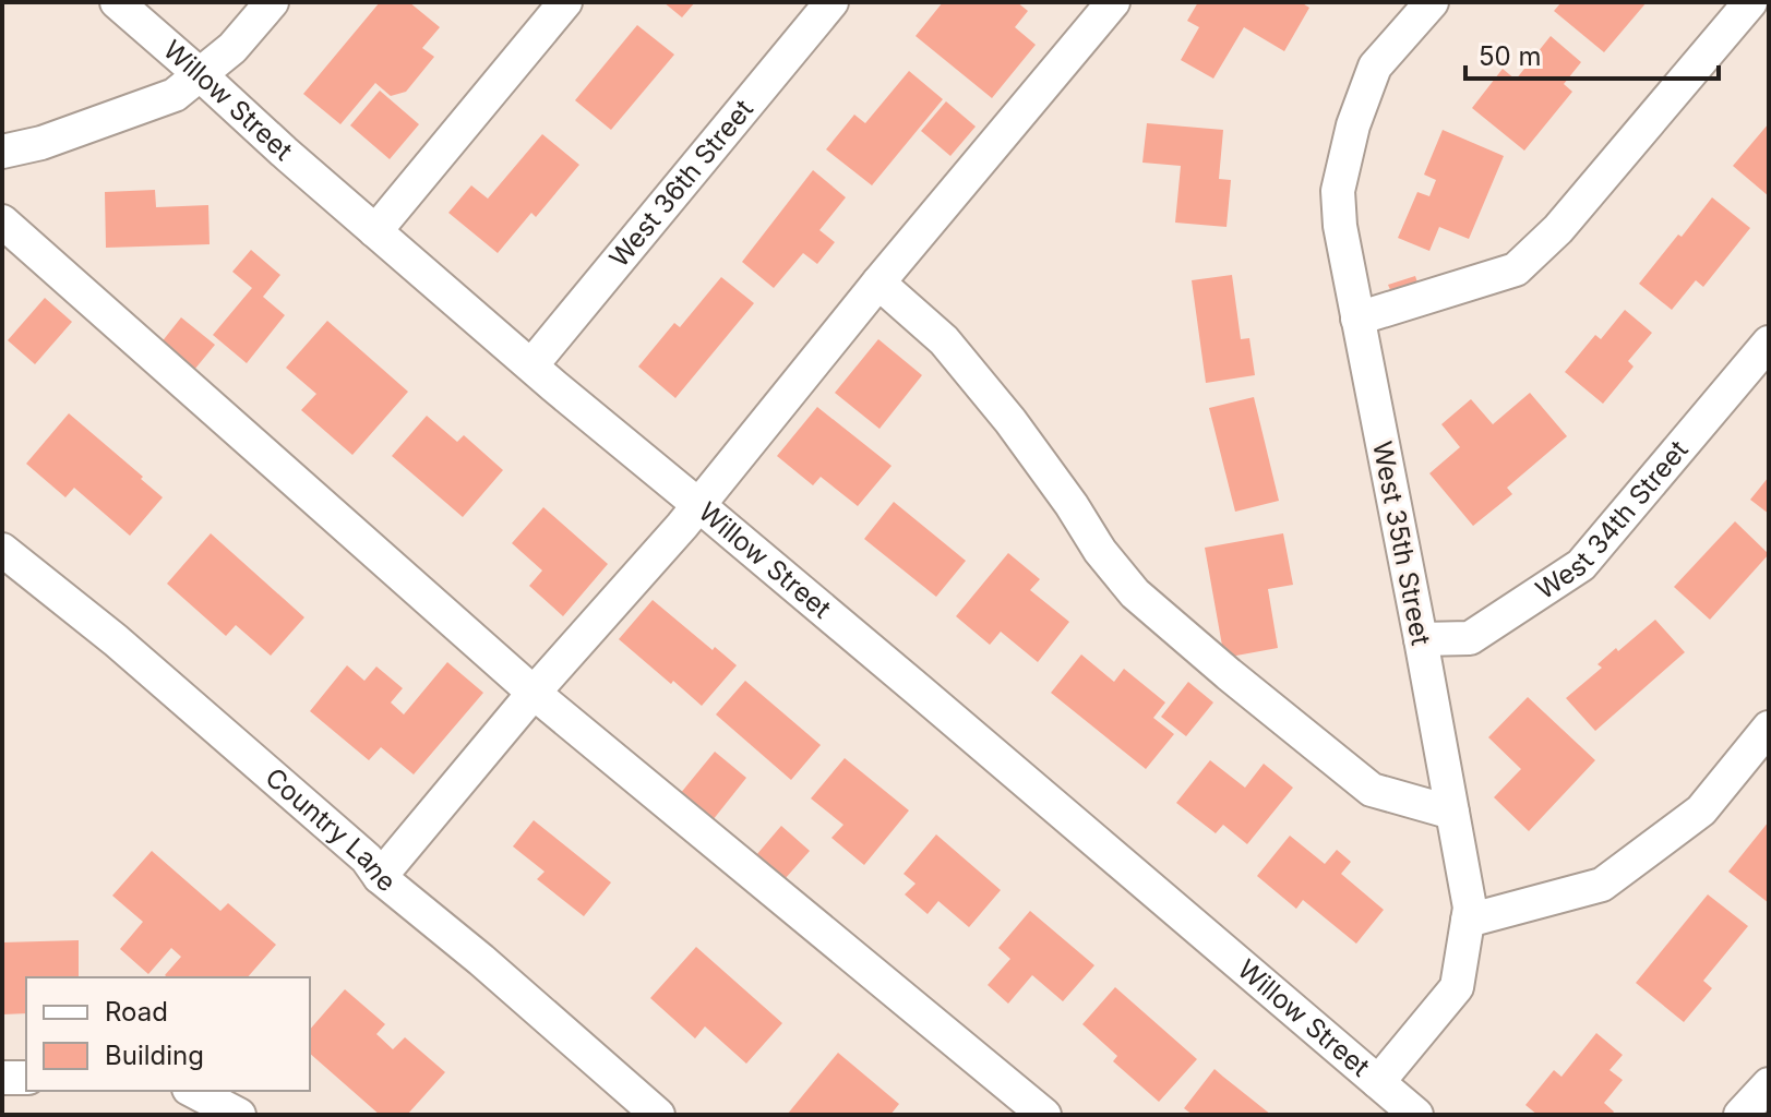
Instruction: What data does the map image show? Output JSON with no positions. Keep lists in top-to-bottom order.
{
  "streets": {
    "street": [
      "Willow Street",
      "West 36th Street",
      "West 34th Street",
      "West 35th Street",
      "Country Lane"
    ]
  },
  "crossings": [
    ["Willow Street", "West 36th Street"],
    ["Willow Street", "West 35th Street"],
    ["West 34th Street", "West 35th Street"]
  ],
  "legend": ["Road", "Building"],
  "scale_bar": "50 m"
}
